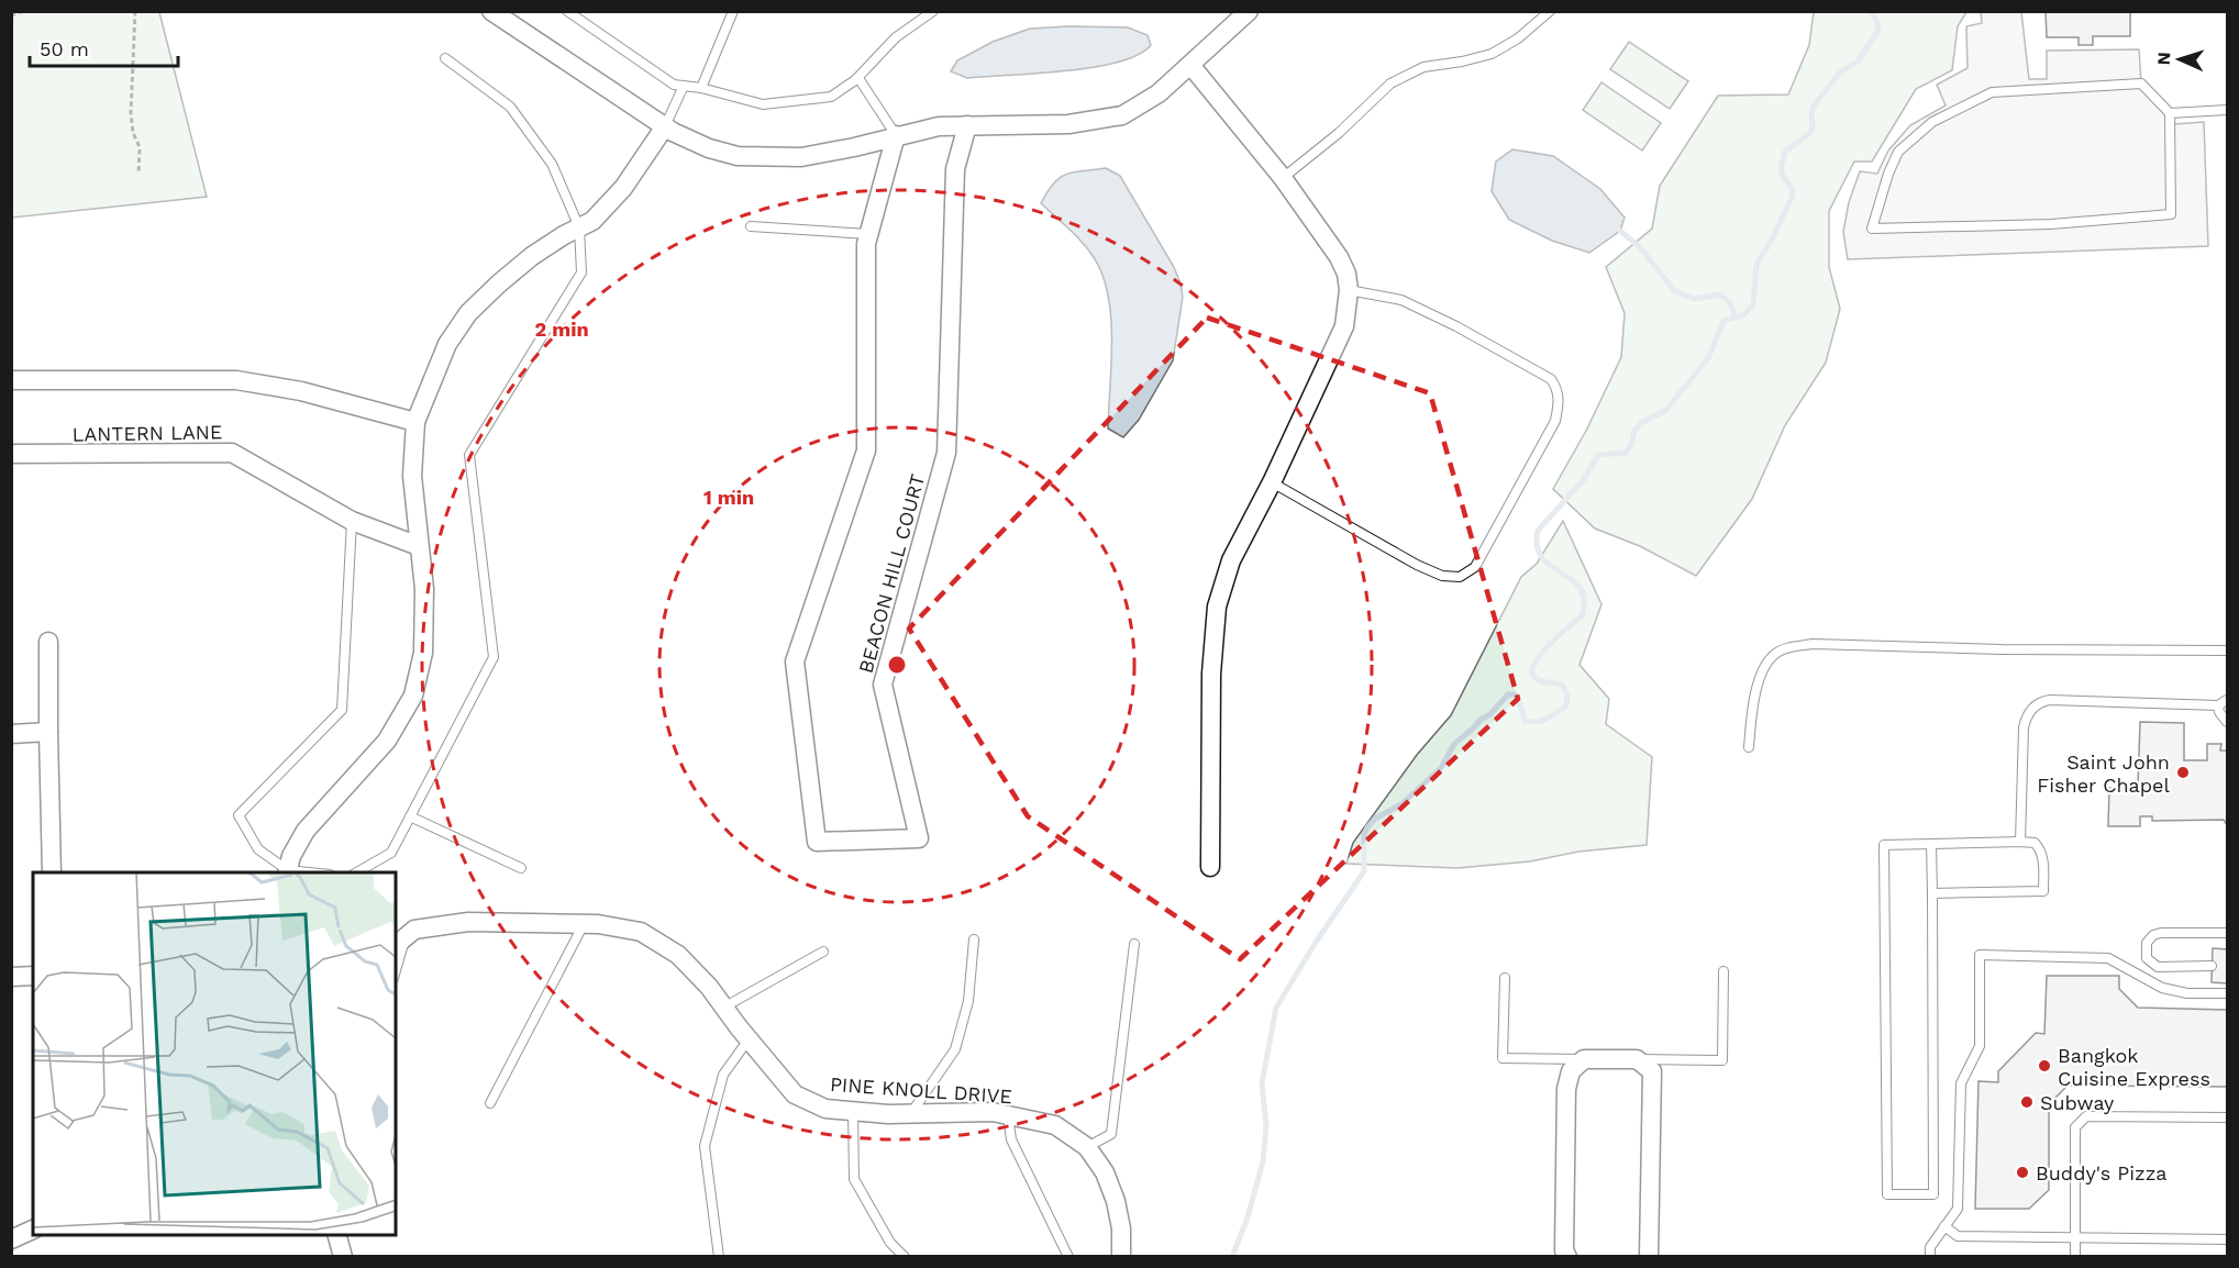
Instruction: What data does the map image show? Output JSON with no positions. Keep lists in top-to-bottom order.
{
  "streets": {
    "street": ["LANTERN LANE", "BEACON HILL COURT", "PINE KNOLL DRIVE"]
  },
  "places": [
    "Saint John Fisher Chapel",
    "Bangkok Cuisine Express",
    "Subway",
    "Buddy's Pizza"
  ],
  "scale_bar": "50 m",
  "north": "left",
  "rings": ["2 min", "1 min"]
}
